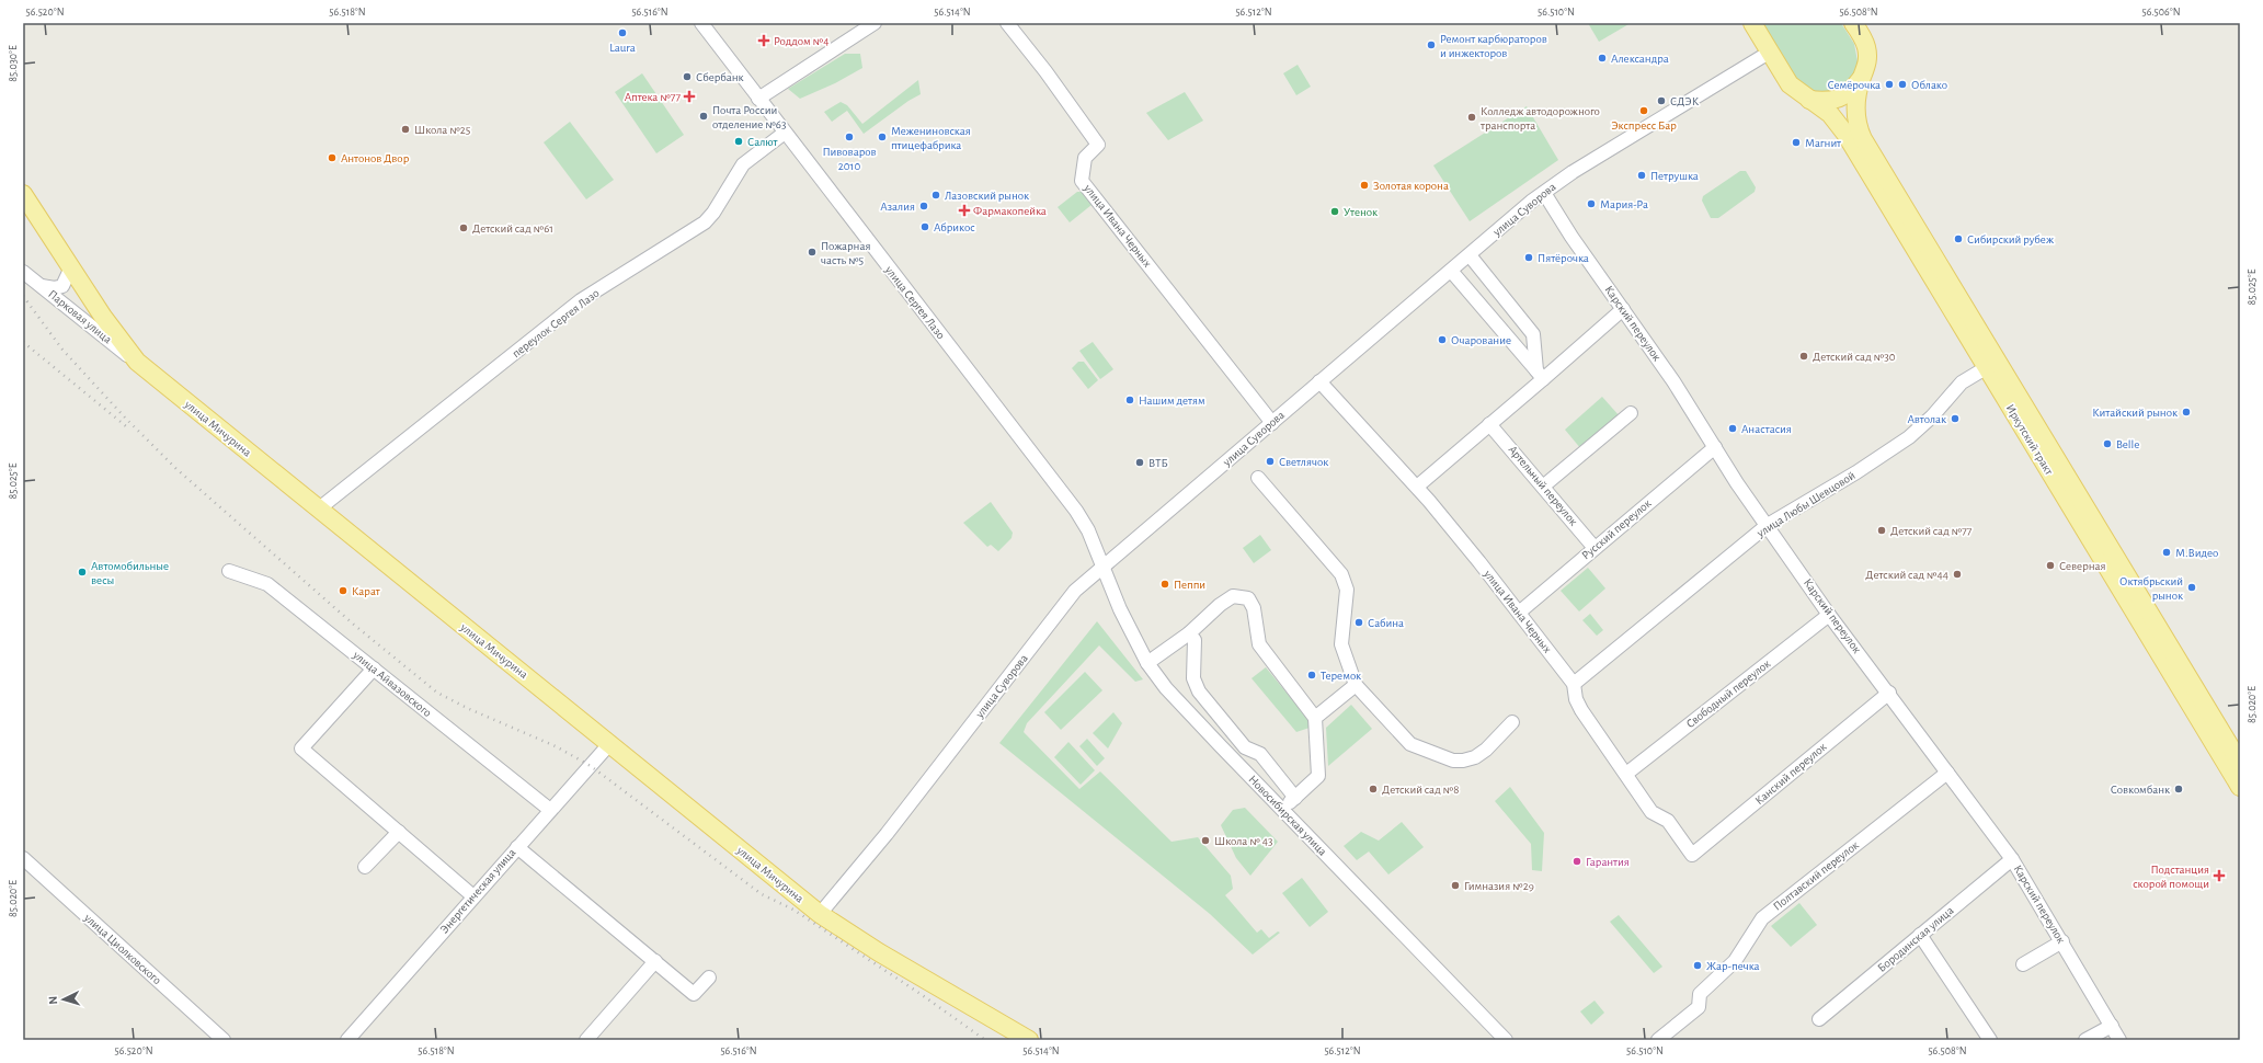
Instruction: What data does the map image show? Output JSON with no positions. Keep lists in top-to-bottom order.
{
  "streets": {
    "main road": ["улица Мичурина", "Иркутский тракт"],
    "street": [
      "улица Суворова",
      "улица Ивана Черных",
      "улица Сергея Лазо",
      "Парковая улица",
      "переулок Сергея Лазо",
      "Карский переулок",
      "Артельный переулок",
      "улица Любы Шевцовой",
      "Русский переулок",
      "улица Айвазовского",
      "Свободный переулок",
      "Канский переулок",
      "Новосибирская улица",
      "Полтавский переулок",
      "Энергетическая улица",
      "Бородинская улица",
      "улица Циолковского"
    ]
  },
  "crossings": [
    ["улица Суворова", "улица Ивана Черных"],
    ["улица Суворова", "улица Сергея Лазо"],
    ["улица Суворова", "Карский переулок"],
    ["улица Суворова", "улица Мичурина"],
    ["улица Суворова", "Иркутский тракт"],
    ["улица Суворова", "Новосибирская улица"],
    ["улица Ивана Черных", "улица Любы Шевцовой"],
    ["улица Ивана Черных", "Русский переулок"],
    ["улица Ивана Черных", "Свободный переулок"],
    ["улица Ивана Черных", "Канский переулок"],
    ["улица Сергея Лазо", "переулок Сергея Лазо"],
    ["улица Сергея Лазо", "Новосибирская улица"],
    ["Парковая улица", "улица Мичурина"],
    ["переулок Сергея Лазо", "улица Мичурина"],
    ["Карский переулок", "улица Любы Шевцовой"],
    ["Карский переулок", "Русский переулок"],
    ["Карский переулок", "Свободный переулок"],
    ["Карский переулок", "Канский переулок"],
    ["Карский переулок", "Полтавский переулок"],
    ["Карский переулок", "Бородинская улица"],
    ["улица Мичурина", "Энергетическая улица"],
    ["Иркутский тракт", "улица Любы Шевцовой"],
    ["Артельный переулок", "Русский переулок"],
    ["улица Айвазовского", "Энергетическая улица"]
  ],
  "places": {
    "other": [
      "Laura",
      "Ремонт карбюраторов и инжекторов",
      "Александра",
      "Сбербанк",
      "Cемёрочка",
      "Облако",
      "СДЭК",
      "Экспресс Бар",
      "Почта России отделение №63",
      "Колледж автодорожного транспорта",
      "Школа №25",
      "Пивоваров 2010",
      "Межениновская птицефабрика",
      "Салют",
      "Магнит",
      "Антонов Двор",
      "Петрушка",
      "Золотая корона",
      "Лазовский рынок",
      "Мария-Ра",
      "Азалия",
      "Утенок",
      "Абрикос",
      "Детский сад №61",
      "Сибирский рубеж",
      "Пожарная часть №5",
      "Пятёрочка",
      "Очарование",
      "Детский сад №30",
      "Нашим детям",
      "Китайский рынок",
      "Автолак",
      "Анастасия",
      "Belle",
      "Светлячок",
      "ВТБ",
      "Детский сад №77",
      "М.Видео",
      "Северная",
      "Автомобильные весы",
      "Детский сад №44",
      "Пеппи",
      "Октябрьский рынок",
      "Карат",
      "Сабина",
      "Теремок",
      "Детский сад №8",
      "Совкомбанк",
      "Школа № 43",
      "Гарантия",
      "Гимназия №29",
      "Жар-печка"
    ],
    "health": [
      "Роддом №4",
      "Аптека №77",
      "Фармакопейка",
      "Подстанция скорой помощи"
    ]
  },
  "north": "left",
  "coordinates": [
    "56.520°N",
    "56.518°N",
    "56.516°N",
    "56.514°N",
    "56.512°N",
    "56.510°N",
    "56.508°N",
    "56.506°N",
    "85.030°E",
    "85.025°E",
    "85.020°E"
  ]
}
